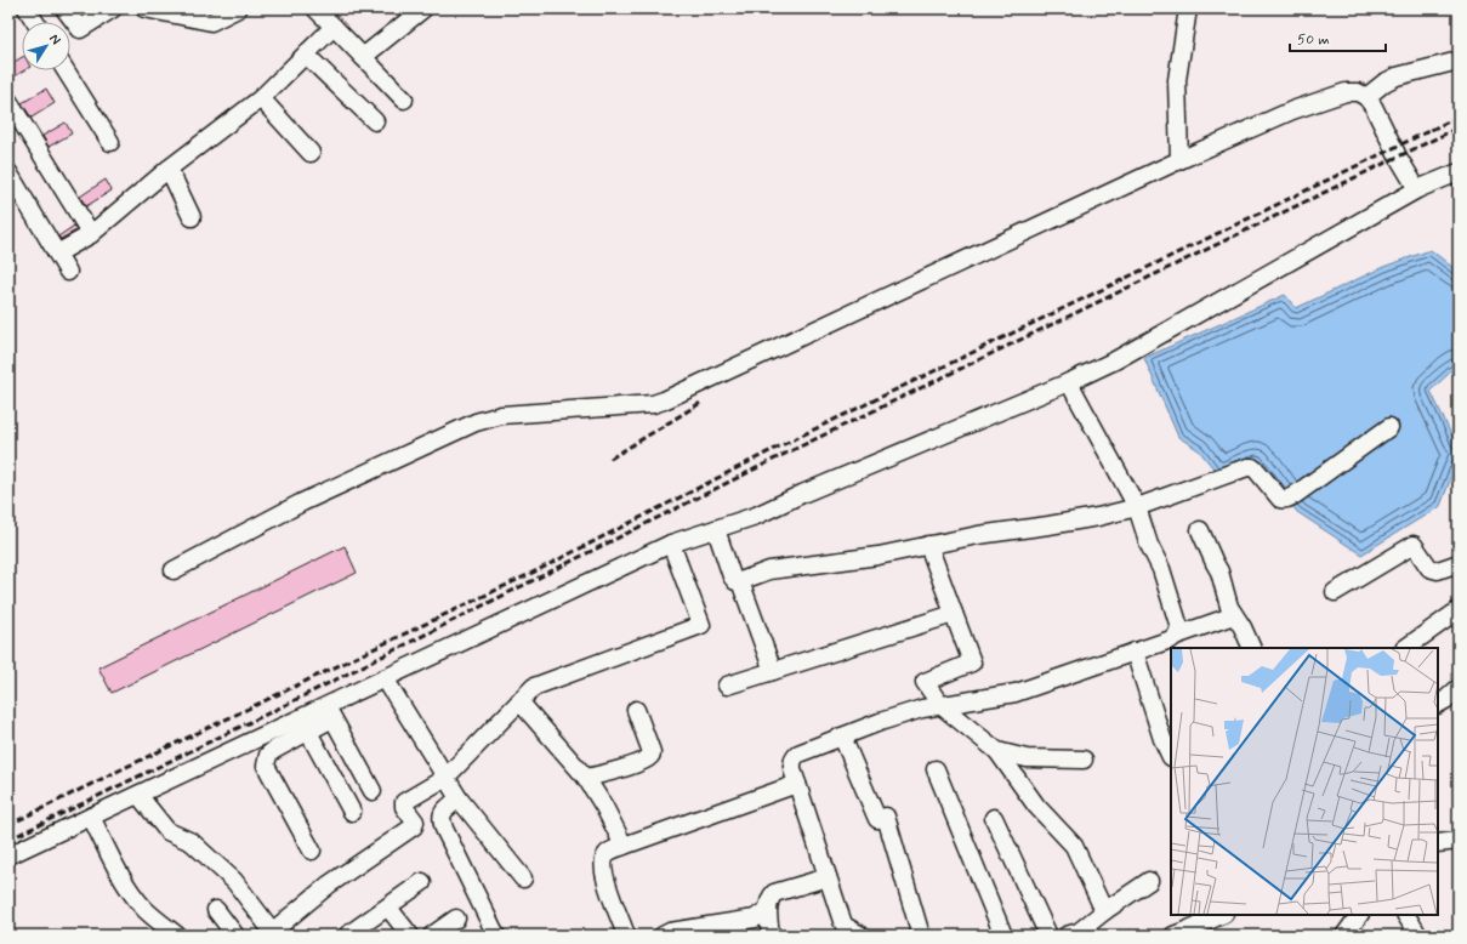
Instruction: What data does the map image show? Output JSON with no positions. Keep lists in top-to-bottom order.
{
  "scale_bar": "50 m",
  "north": "top right"
}
